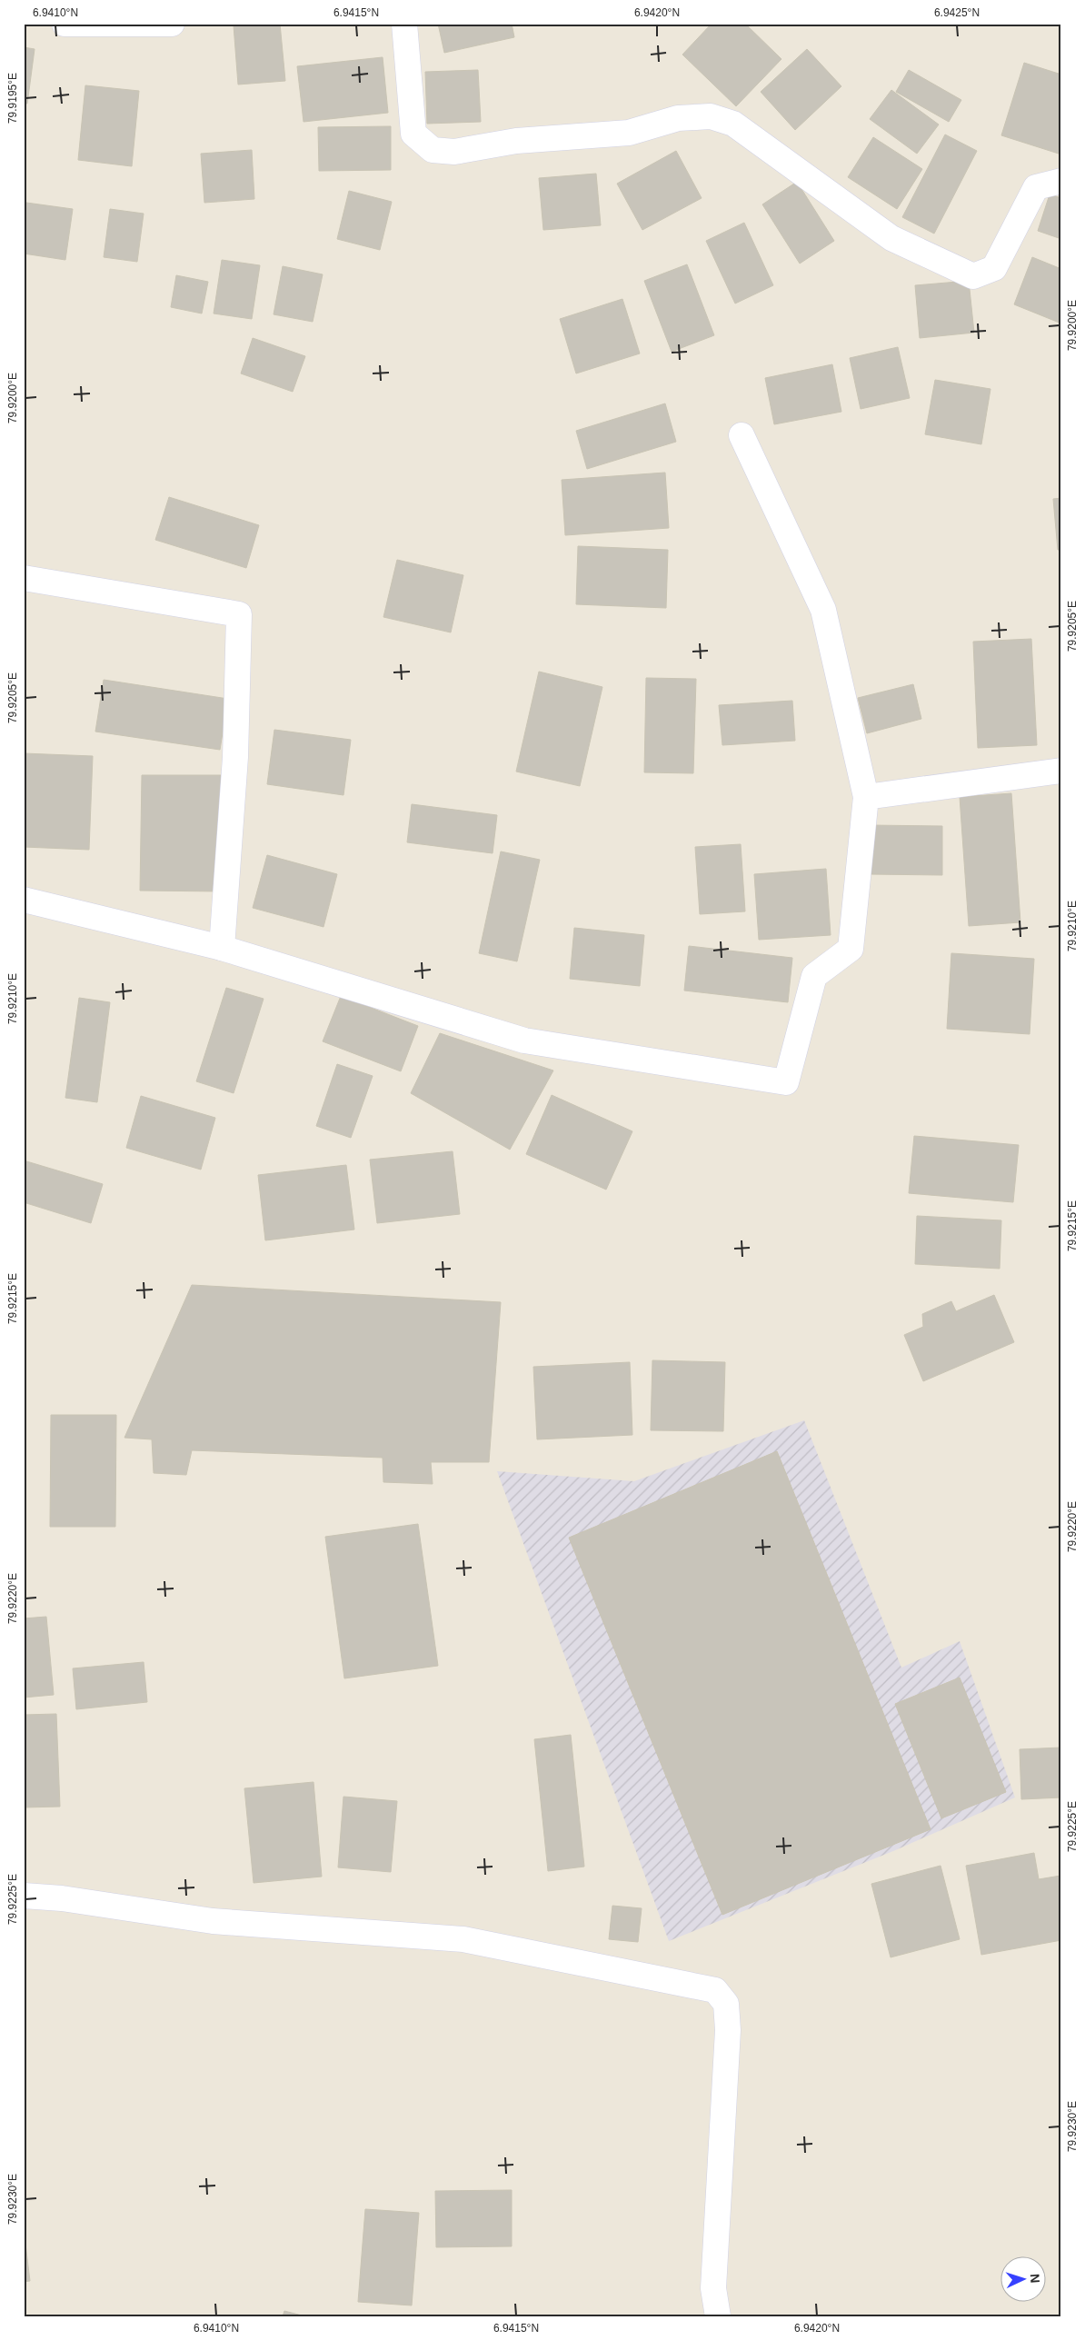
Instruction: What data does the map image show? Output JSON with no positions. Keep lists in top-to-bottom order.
{
  "north": "right",
  "coordinates": [
    "6.9410°N",
    "6.9415°N",
    "6.9420°N",
    "6.9425°N",
    "79.9195°E",
    "79.9200°E",
    "79.9205°E",
    "79.9210°E",
    "79.9215°E",
    "79.9220°E",
    "79.9225°E",
    "79.9230°E"
  ]
}
